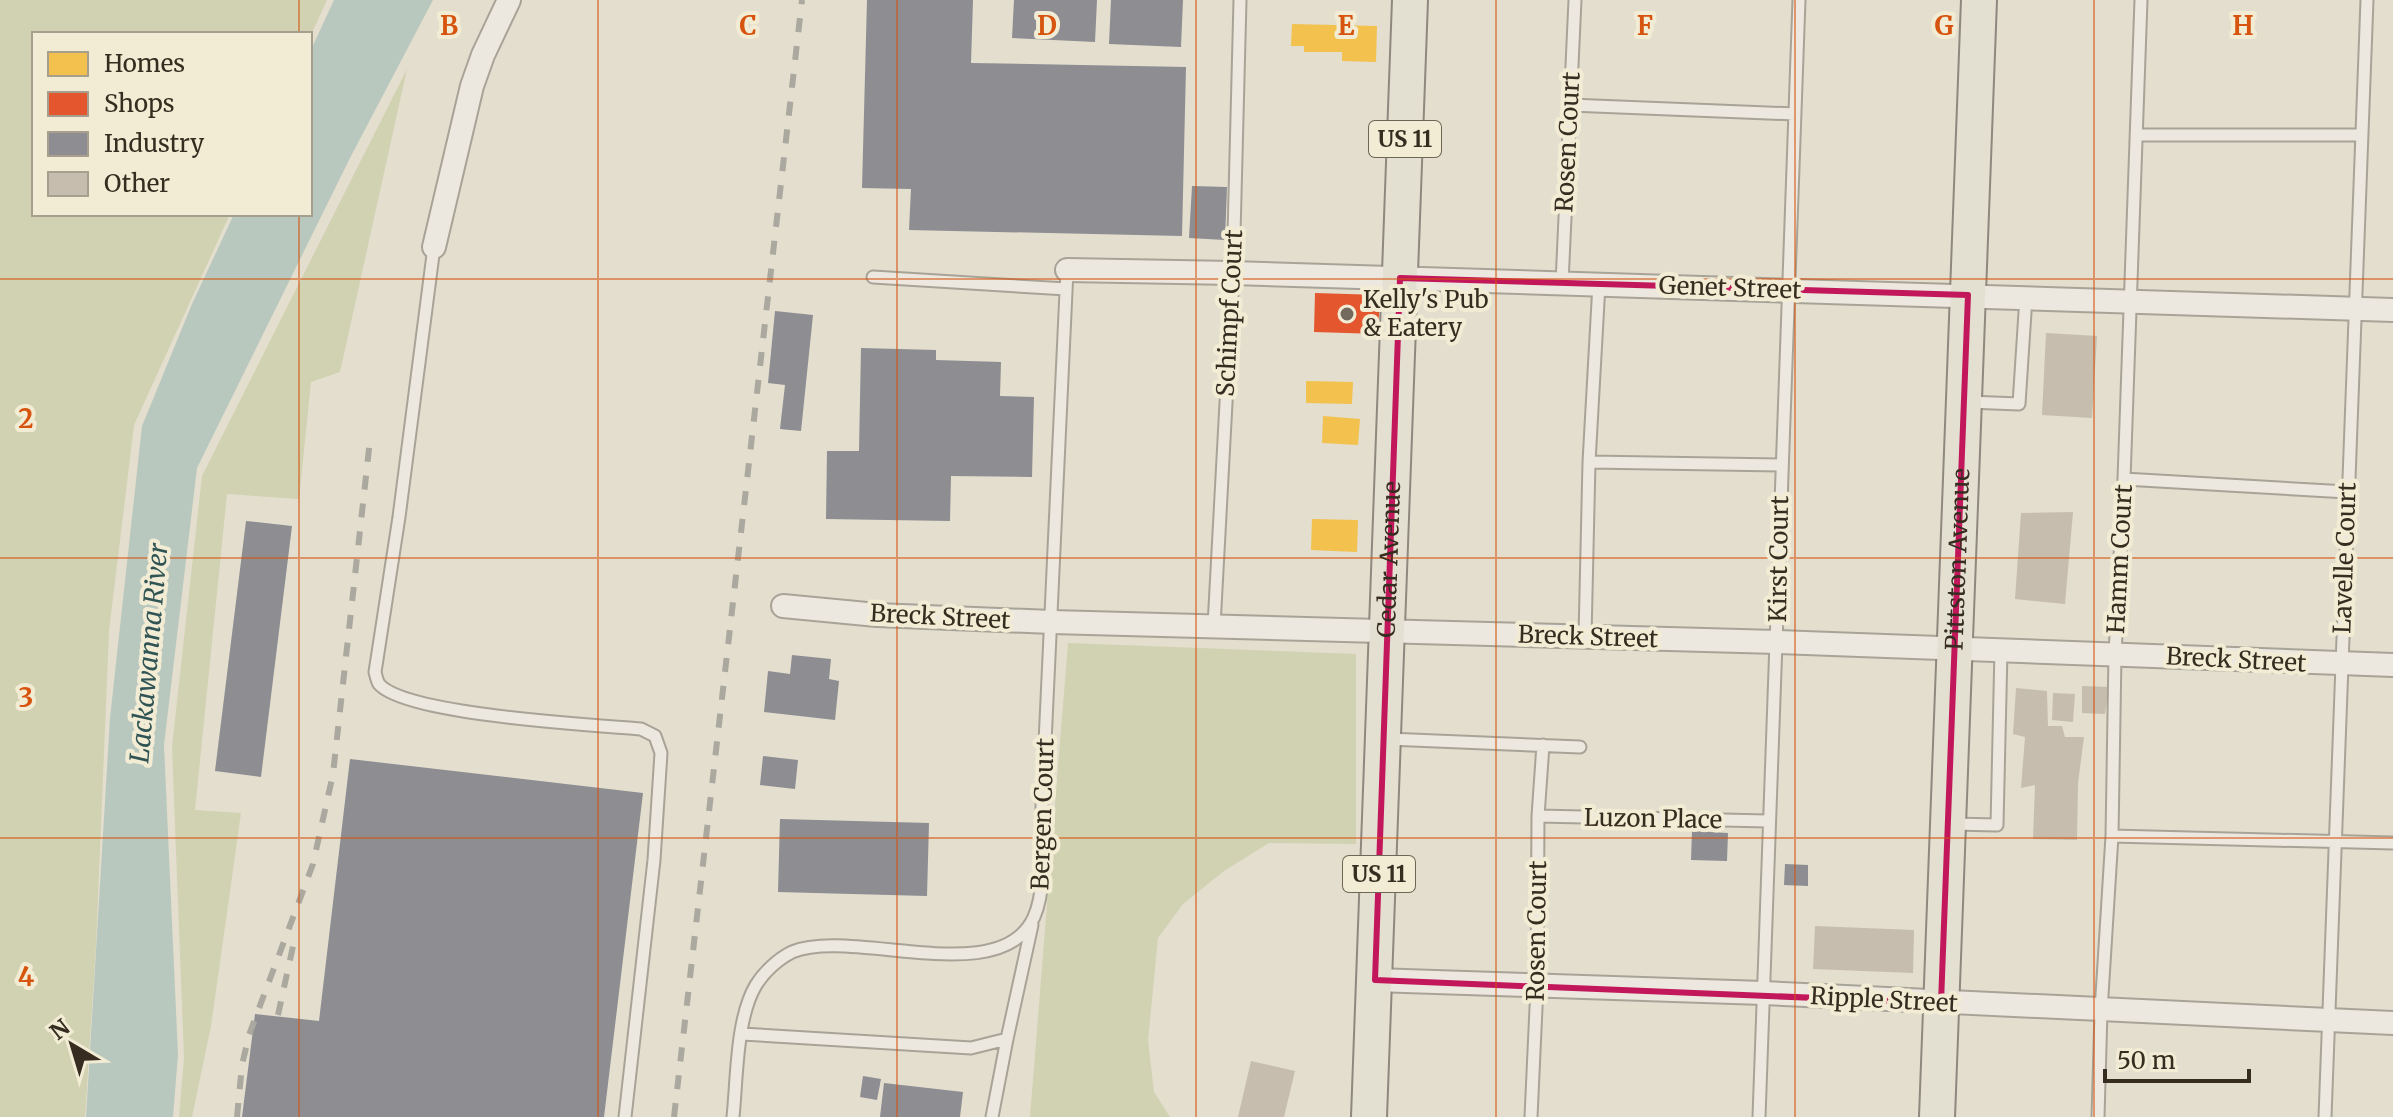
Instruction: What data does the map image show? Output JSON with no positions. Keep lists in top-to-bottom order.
{
  "streets": {
    "main road": ["US 11", "Pittston Avenue", "Cedar Avenue"],
    "street": ["Genet Street", "Breck Street", "Ripple Street"],
    "lane": [
      "Rosen Court",
      "Schimpf Court",
      "Lavelle Court",
      "Kirst Court",
      "Hamm Court",
      "Bergen Court",
      "Luzon Place"
    ]
  },
  "crossings": [
    ["Rosen Court", "Genet Street"],
    ["Rosen Court", "Luzon Place"],
    ["Rosen Court", "Ripple Street"],
    ["Genet Street", "Schimpf Court"],
    ["Genet Street", "Pittston Avenue"],
    ["Genet Street", "Lavelle Court"],
    ["Genet Street", "Cedar Avenue"],
    ["Genet Street", "Kirst Court"],
    ["Genet Street", "Hamm Court"],
    ["Genet Street", "Bergen Court"],
    ["Schimpf Court", "Breck Street"],
    ["Pittston Avenue", "Breck Street"],
    ["Pittston Avenue", "Ripple Street"],
    ["Lavelle Court", "Breck Street"],
    ["Lavelle Court", "Ripple Street"],
    ["Cedar Avenue", "Breck Street"],
    ["Cedar Avenue", "Ripple Street"],
    ["Kirst Court", "Breck Street"],
    ["Kirst Court", "Luzon Place"],
    ["Kirst Court", "Ripple Street"],
    ["Hamm Court", "Breck Street"],
    ["Hamm Court", "Ripple Street"],
    ["Breck Street", "Bergen Court"]
  ],
  "water": ["Lackawanna River"],
  "places": ["Kelly's Pub & Eatery"],
  "legend": [
    "Homes",
    "Shops",
    "Industry",
    "Other"
  ],
  "scale_bar": "50 m",
  "north": "top left",
  "grid": {
    "columns": [
      "B",
      "C",
      "D",
      "E",
      "F",
      "G",
      "H"
    ],
    "rows": ["2", "3", "4"]
  }
}
